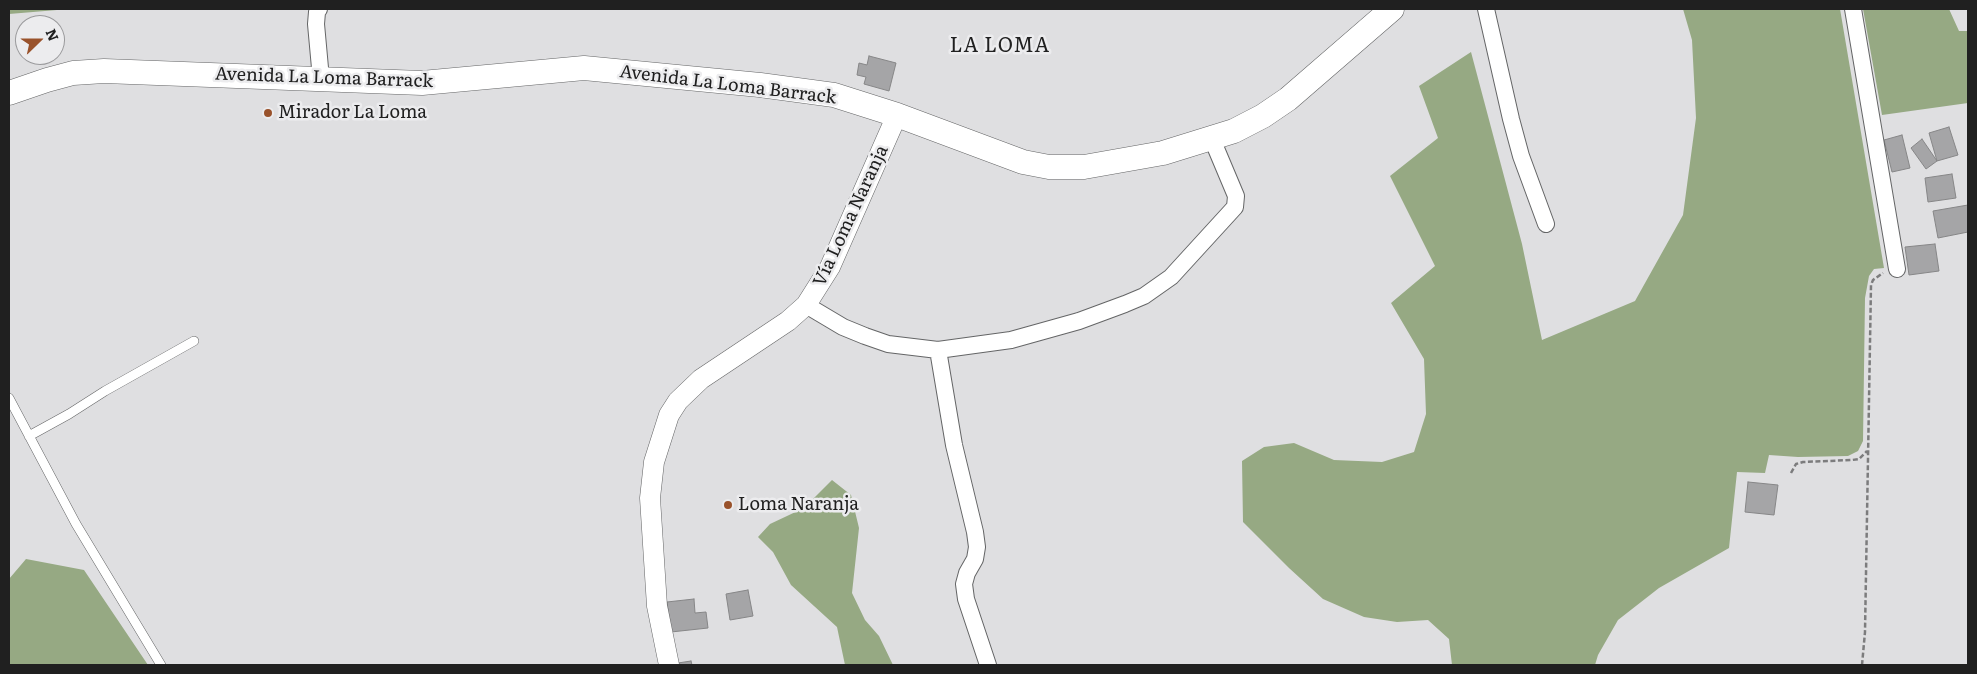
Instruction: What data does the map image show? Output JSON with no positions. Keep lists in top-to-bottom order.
{
  "streets": {
    "main road": ["Avenida La Loma Barrack"],
    "street": ["Vía Loma Naranja"]
  },
  "crossings": [
    ["Avenida La Loma Barrack", "Vía Loma Naranja"]
  ],
  "districts": ["LA LOMA"],
  "places": ["Mirador La Loma", "Loma Naranja"],
  "north": "right"
}
